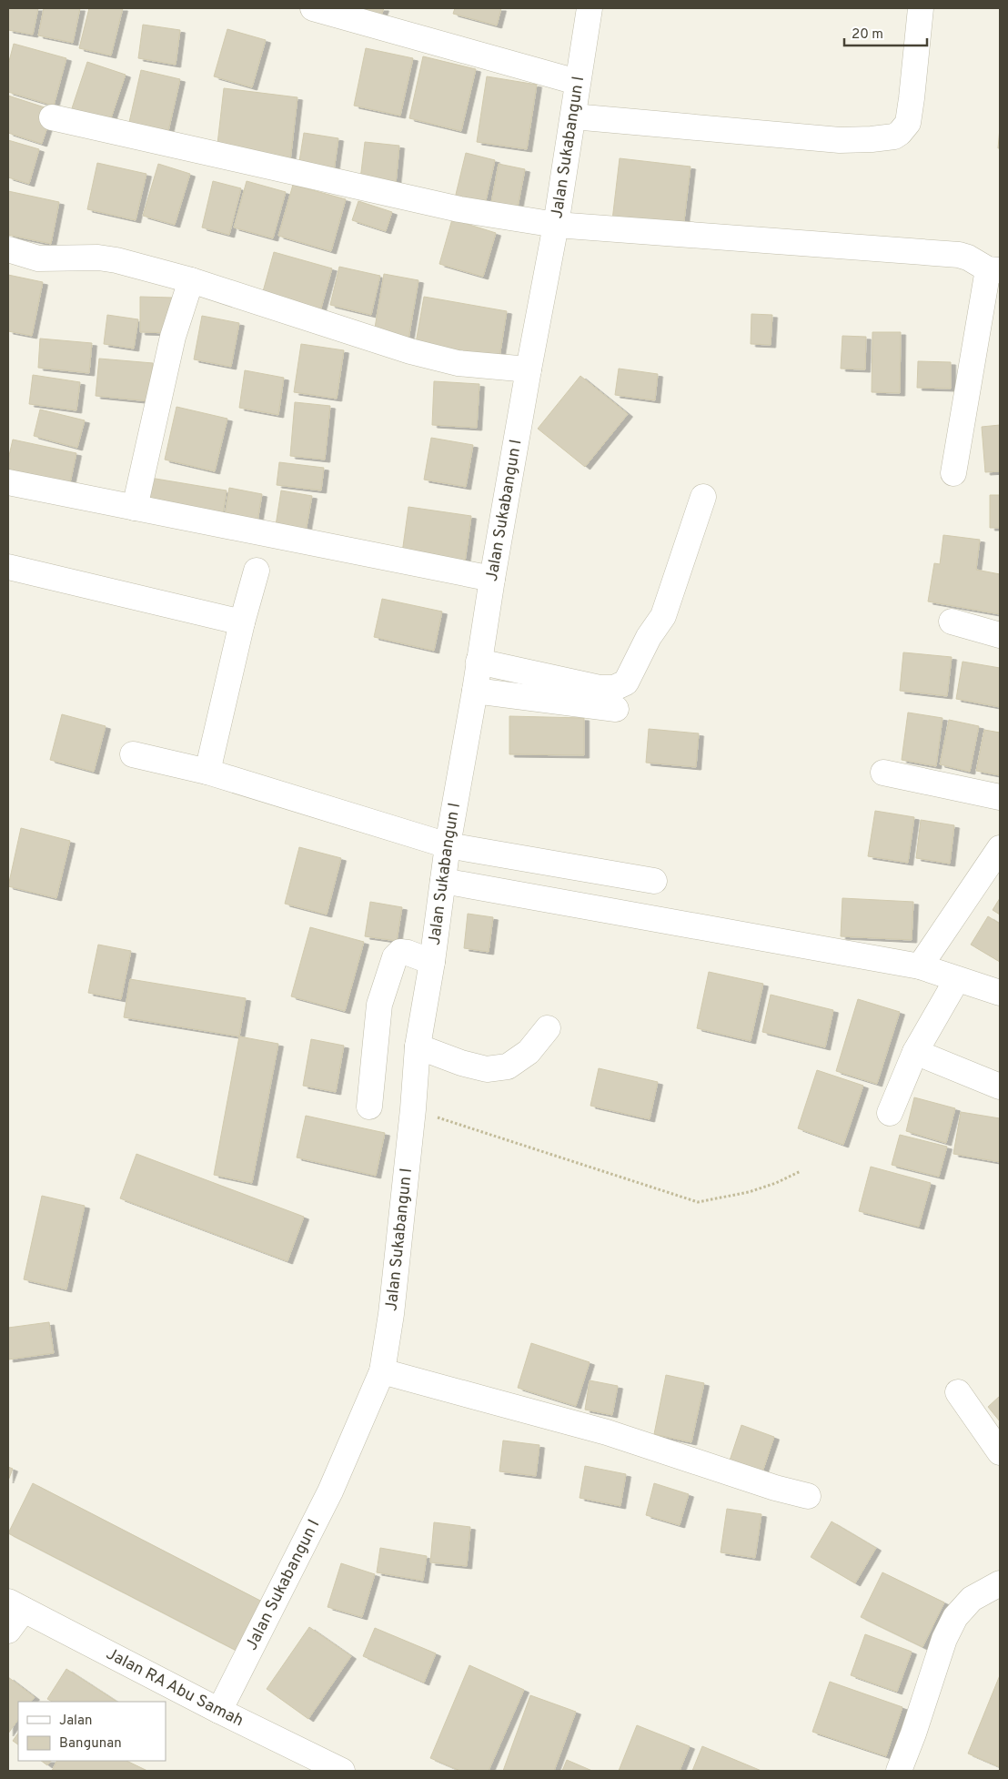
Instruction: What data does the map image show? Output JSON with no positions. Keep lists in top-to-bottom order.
{
  "streets": {
    "street": ["Jalan Sukabangun I", "Jalan RA Abu Samah"]
  },
  "crossings": [
    ["Jalan Sukabangun I", "Jalan RA Abu Samah"]
  ],
  "legend": ["Jalan", "Bangunan"],
  "scale_bar": "20 m"
}
